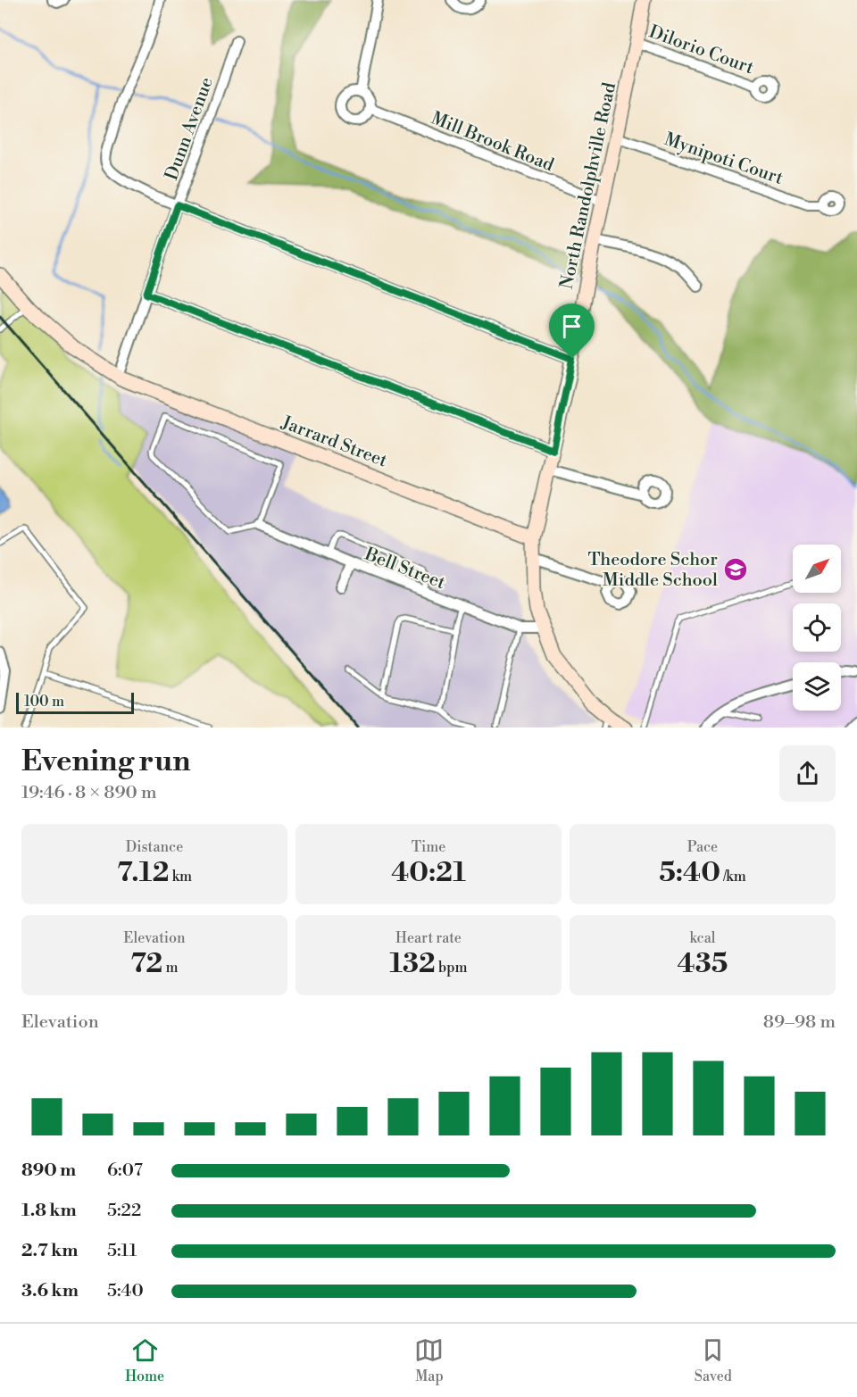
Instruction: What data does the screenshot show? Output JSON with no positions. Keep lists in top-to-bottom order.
{
  "streets": {
    "street": [
      "Dilorio Court",
      "Dunn Avenue",
      "Mill Brook Road",
      "Mynipoti Court",
      "North Randolphville Road",
      "Jarrard Street",
      "Bell Street"
    ]
  },
  "crossings": [
    ["Dilorio Court", "North Randolphville Road"],
    ["Dunn Avenue", "Jarrard Street"],
    ["Mill Brook Road", "North Randolphville Road"],
    ["Mynipoti Court", "North Randolphville Road"],
    ["North Randolphville Road", "Jarrard Street"],
    ["North Randolphville Road", "Bell Street"]
  ],
  "places": {
    "school or university": ["Theodore Schor Middle School"]
  },
  "scale_bar": "100 m",
  "north": "top right",
  "page": {
    "scale": "100 m",
    "heading": ["Evening run", "19:46 · 8 × 890 m"],
    "stats": [
      ["Distance", "7.12 km"],
      ["Time", "40:21"],
      ["Pace", "5:40 /km"],
      ["Elevation", "72 m"],
      ["Heart rate", "132 bpm"],
      ["kcal", "435"]
    ],
    "chart": ["Elevation", "89–98 m"],
    "list": [
      {
        "name": "890 m",
        "note": "6:07"
      },
      {
        "name": "1.8 km",
        "note": "5:22"
      },
      {
        "name": "2.7 km",
        "note": "5:11"
      },
      {
        "name": "3.6 km",
        "note": "5:40"
      }
    ],
    "tabs": ["Home", "Map", "Saved"]
  }
}
